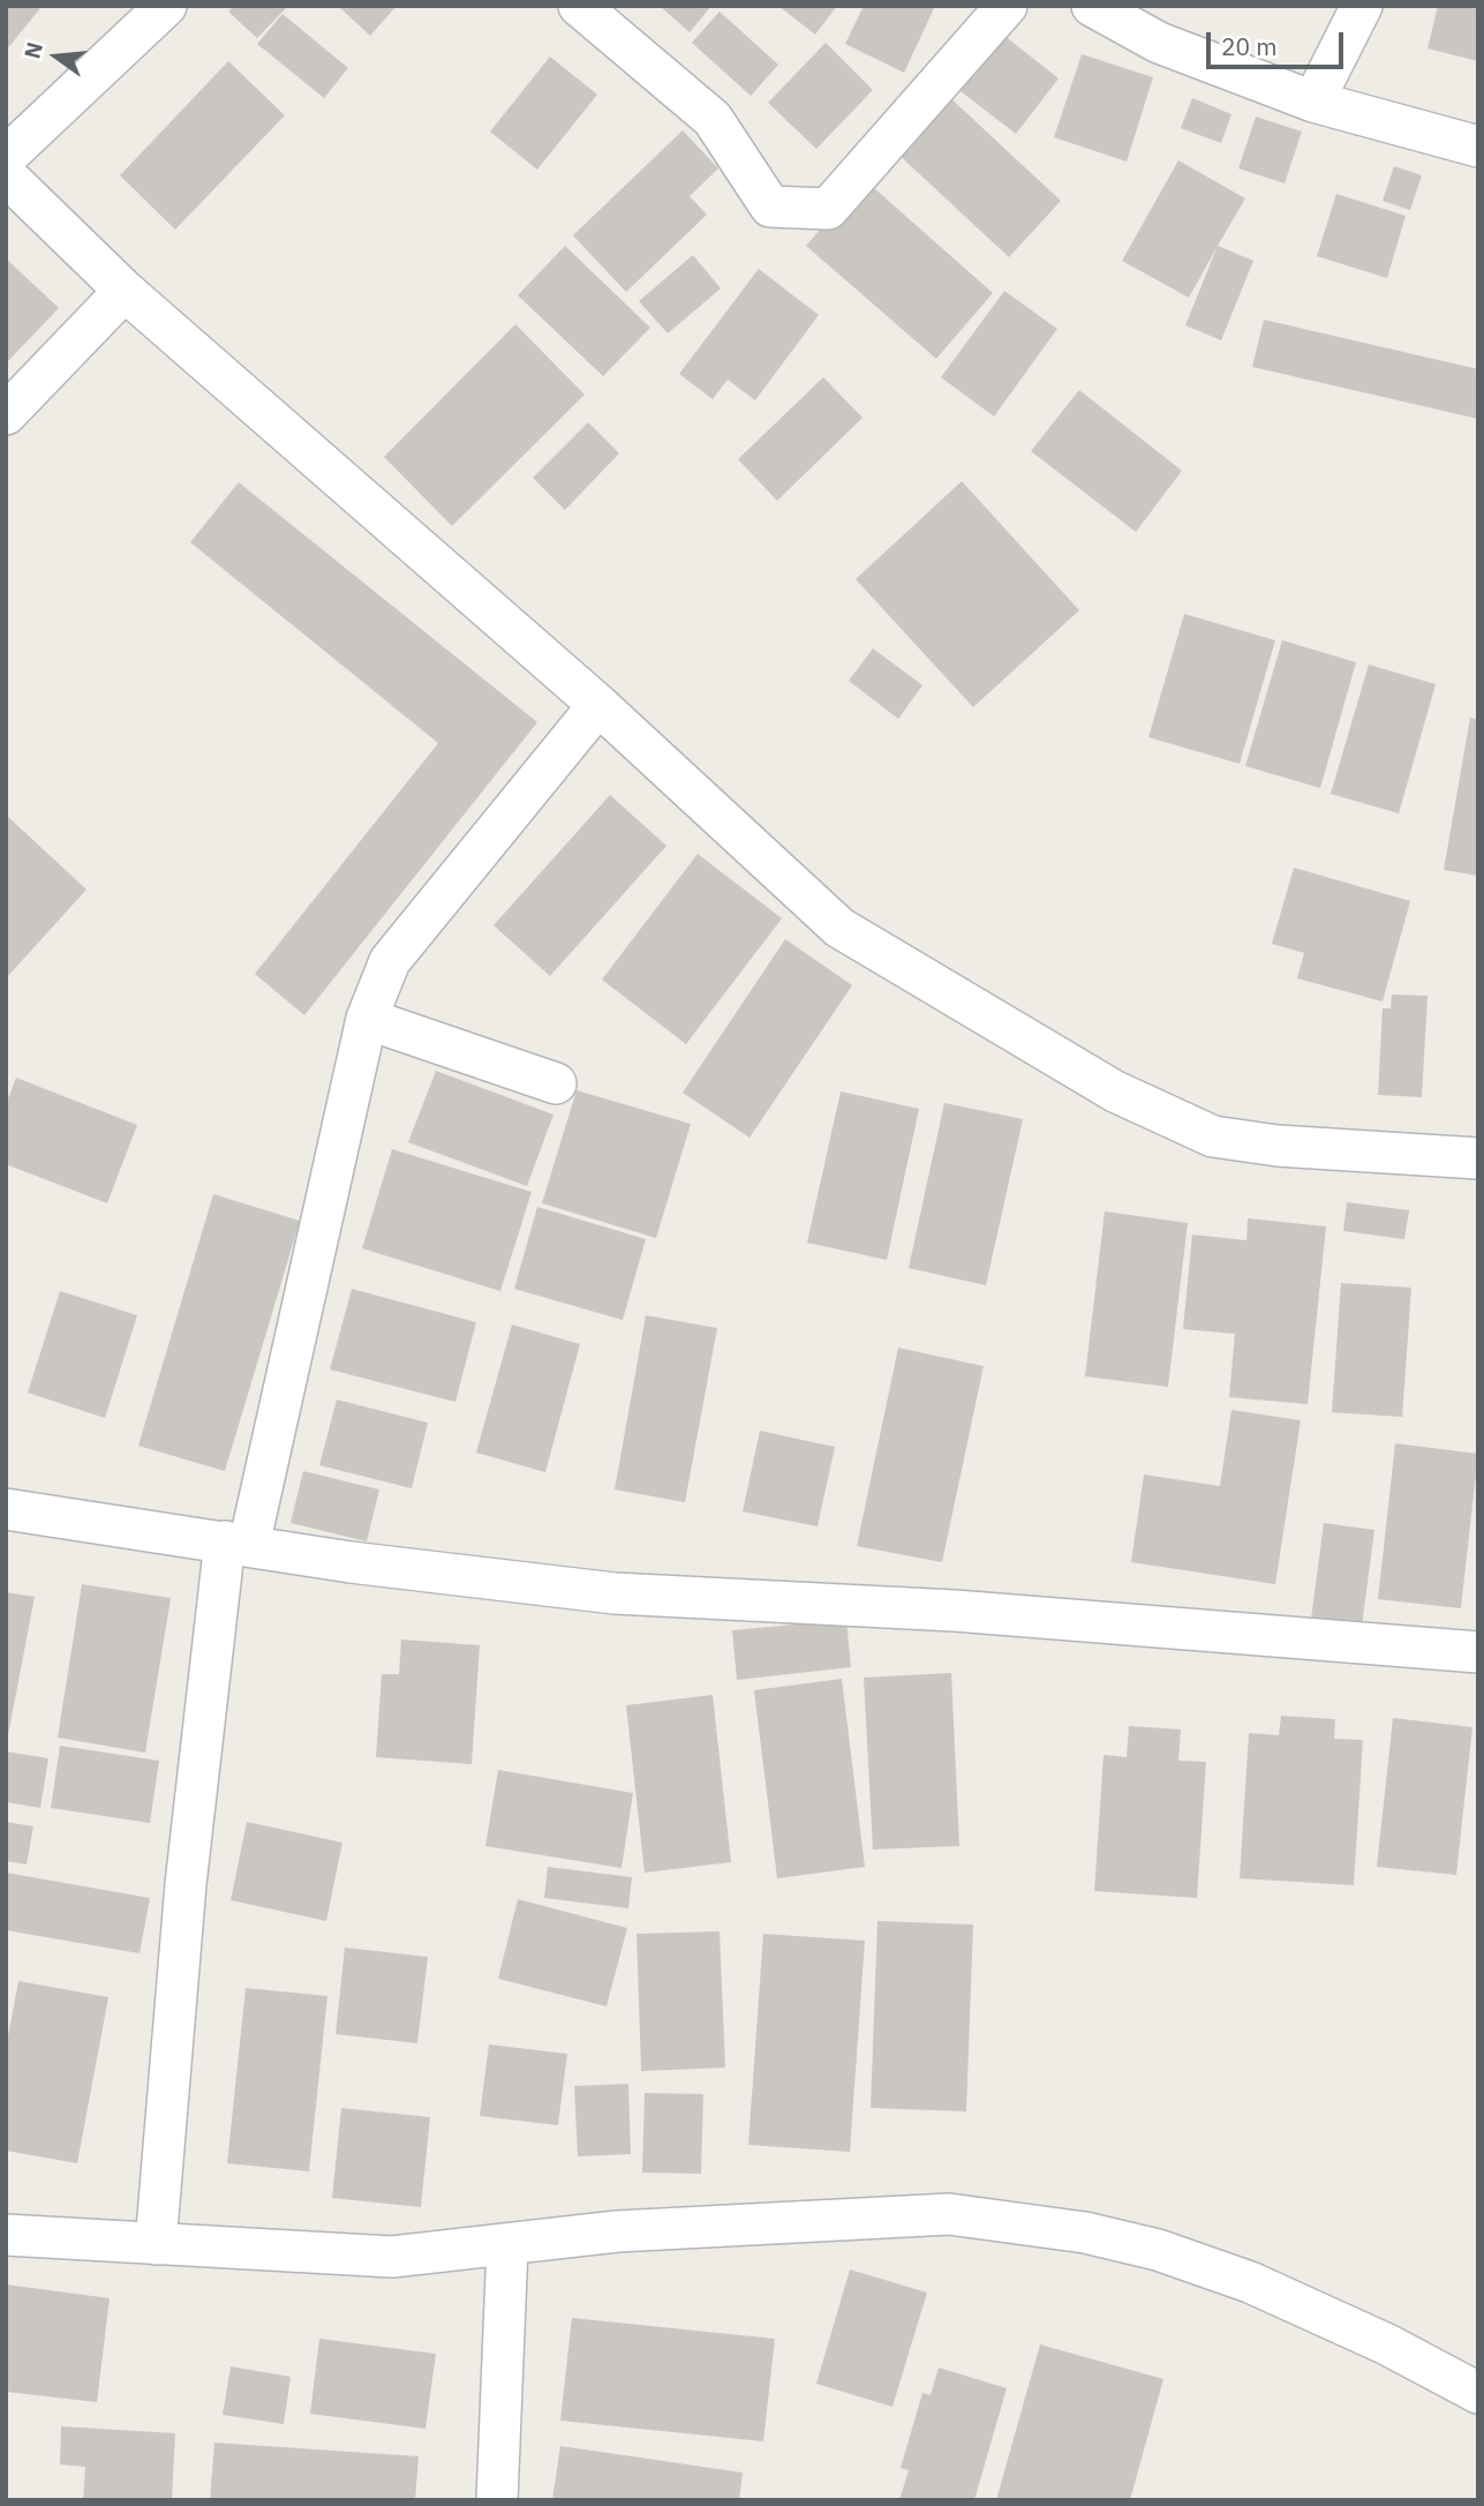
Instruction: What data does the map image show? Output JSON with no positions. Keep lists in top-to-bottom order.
{
  "scale_bar": "20 m",
  "north": "left"
}
